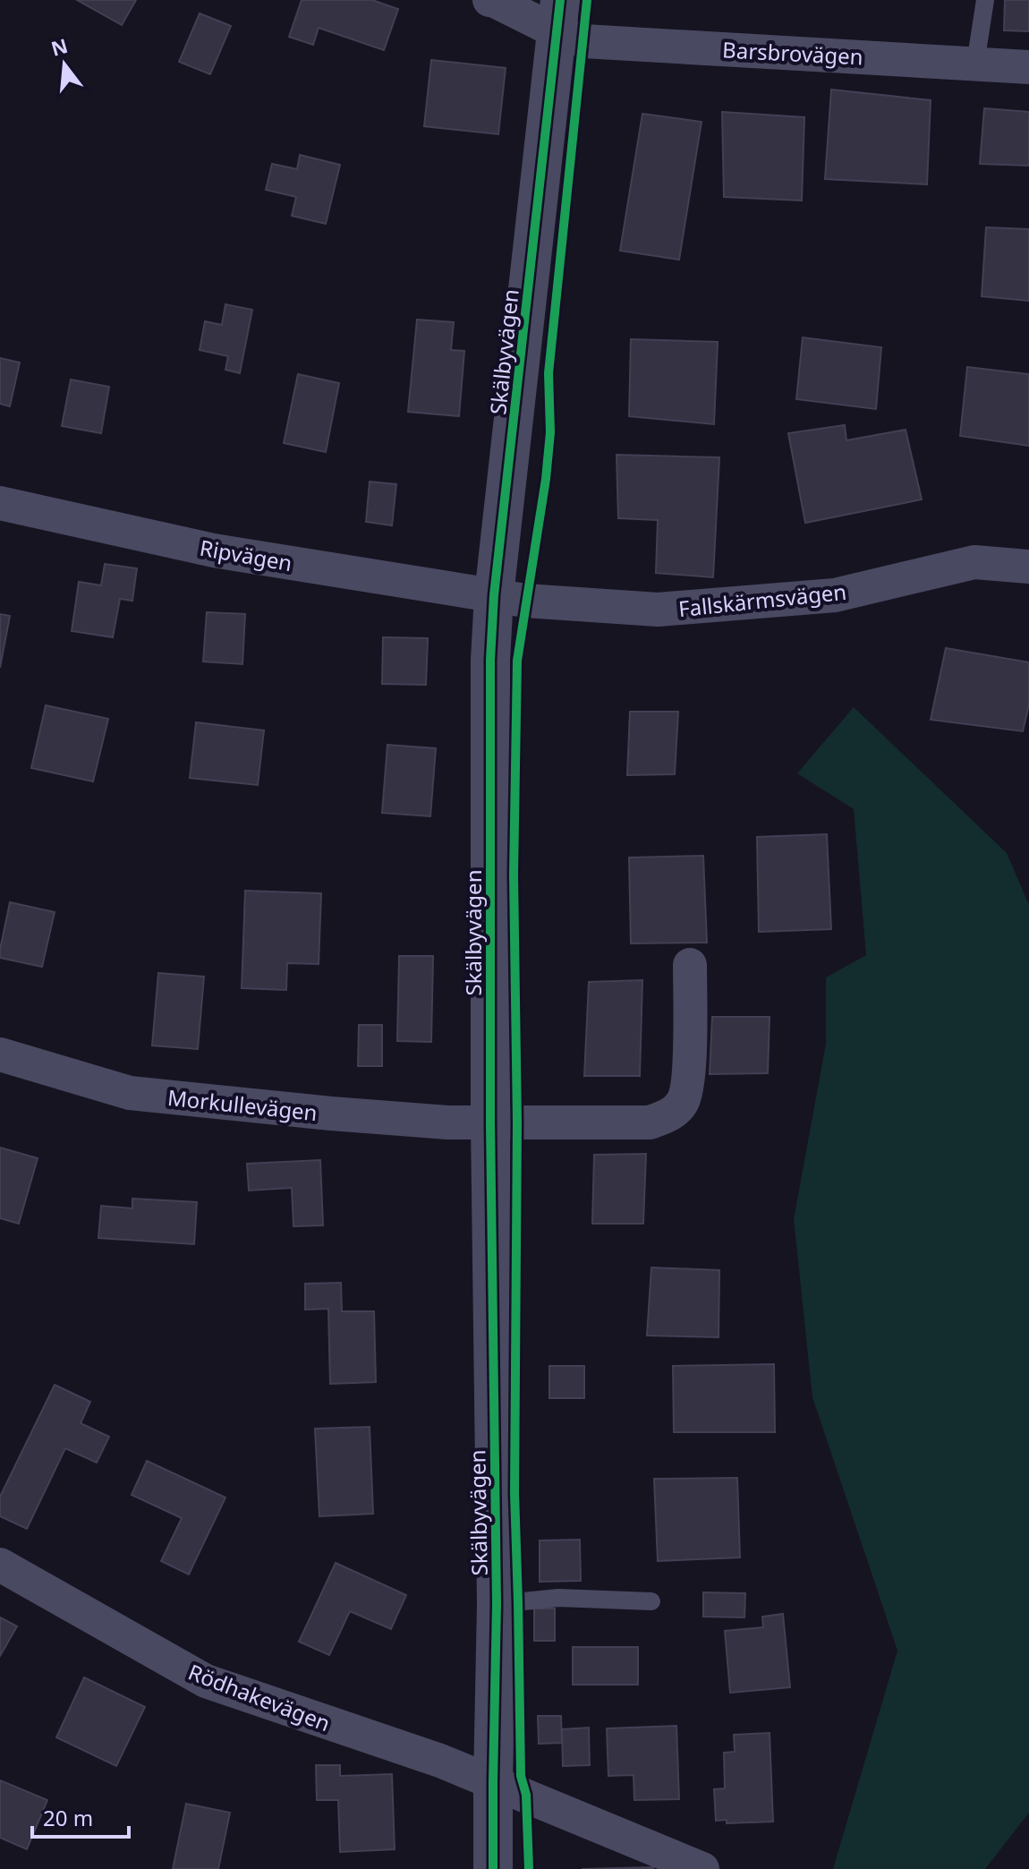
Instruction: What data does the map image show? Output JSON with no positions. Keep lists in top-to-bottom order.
{
  "streets": {
    "street": [
      "Barsbrovägen",
      "Skälbyvägen",
      "Ripvägen",
      "Fallskärmsvägen",
      "Morkullevägen",
      "Rödhakevägen"
    ]
  },
  "crossings": [
    ["Barsbrovägen", "Skälbyvägen"],
    ["Skälbyvägen", "Ripvägen"],
    ["Skälbyvägen", "Fallskärmsvägen"],
    ["Skälbyvägen", "Morkullevägen"],
    ["Skälbyvägen", "Rödhakevägen"],
    ["Ripvägen", "Fallskärmsvägen"]
  ],
  "scale_bar": "20 m",
  "north": "top"
}
